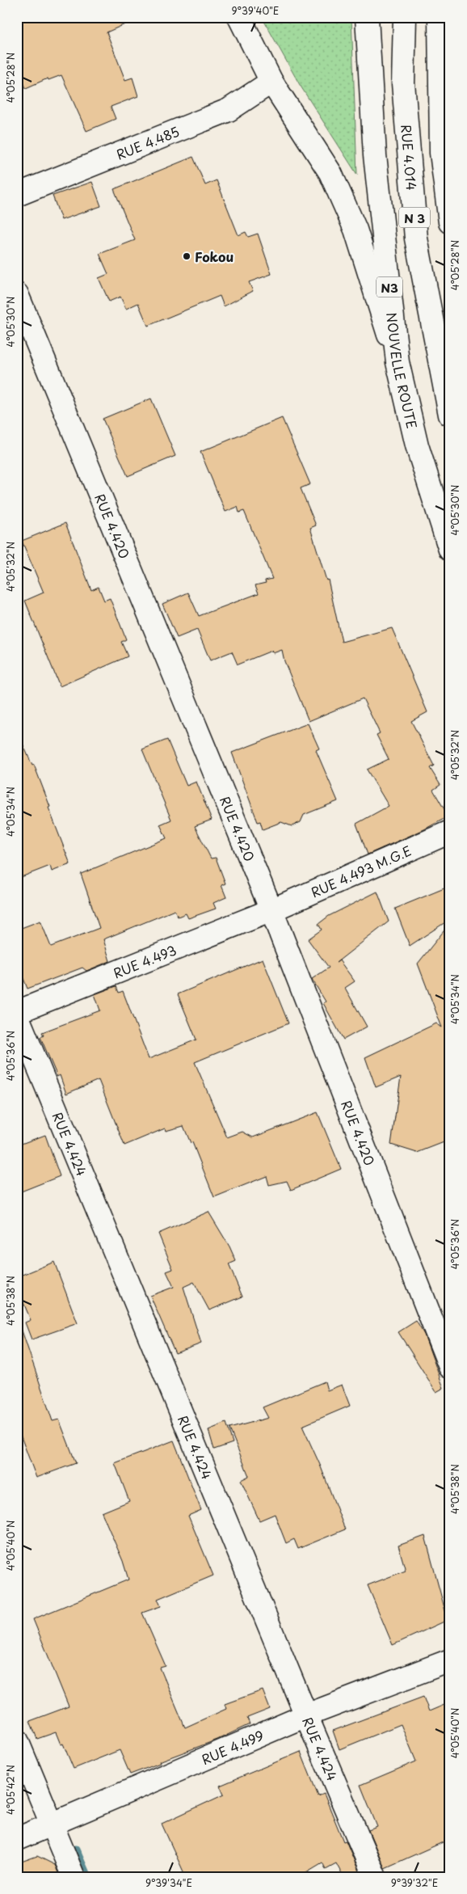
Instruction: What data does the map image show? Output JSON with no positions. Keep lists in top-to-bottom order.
{
  "streets": {
    "main road": [
      "RUE 4.485",
      "RUE 4.014",
      "N 3",
      "N3",
      "NOUVELLE ROUTE",
      "RUE 4.420",
      "RUE 4.493 M.G.E",
      "RUE 4.493",
      "RUE 4.424",
      "RUE 4.499"
    ]
  },
  "crossings": [
    ["RUE 4.420", "RUE 4.493 M.G.E"],
    ["RUE 4.420", "RUE 4.493"],
    ["RUE 4.493 M.G.E", "RUE 4.493"],
    ["RUE 4.424", "RUE 4.499"]
  ],
  "places": ["Fokou"],
  "coordinates": [
    "9°39'40\"E",
    "4°05'28\"N",
    "4°05'30\"N",
    "4°05'32\"N",
    "4°05'34\"N",
    "4°05'36\"N",
    "4°05'38\"N",
    "4°05'40\"N",
    "4°05'42\"N",
    "9°39'34\"E",
    "9°39'32\"E"
  ]
}
